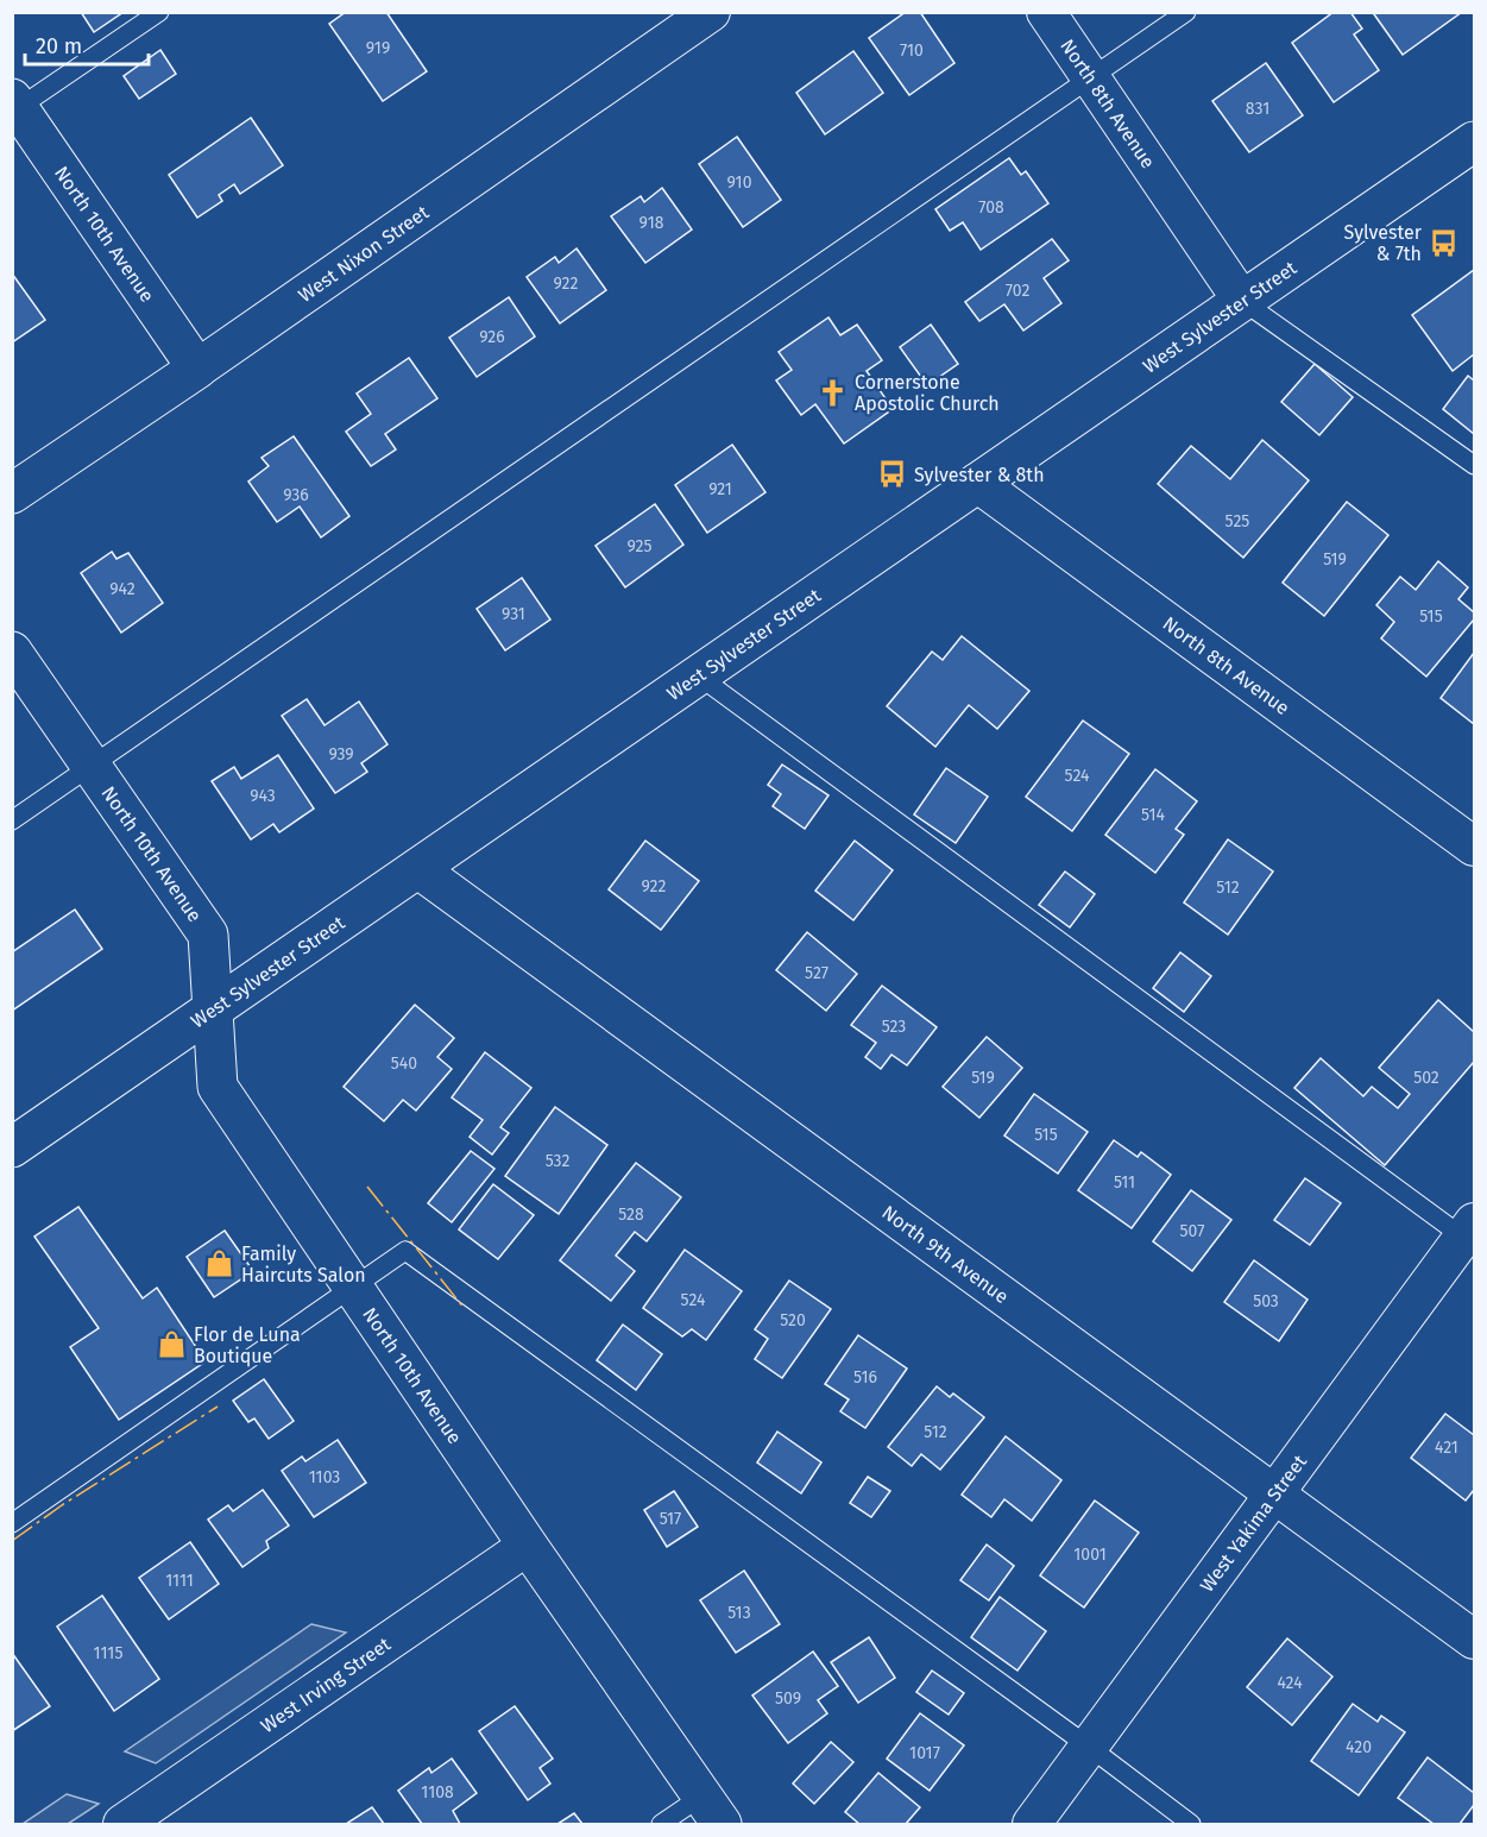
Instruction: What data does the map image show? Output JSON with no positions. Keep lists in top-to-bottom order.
{
  "streets": {
    "street": [
      "North 8th Avenue",
      "North 10th Avenue",
      "West Nixon Street",
      "West Sylvester Street",
      "North 9th Avenue",
      "West Yakima Street",
      "West Irving Street"
    ]
  },
  "crossings": [
    ["North 8th Avenue", "West Sylvester Street"],
    ["North 10th Avenue", "West Nixon Street"],
    ["North 10th Avenue", "West Sylvester Street"],
    ["North 10th Avenue", "West Irving Street"],
    ["West Sylvester Street", "North 9th Avenue"],
    ["North 9th Avenue", "West Yakima Street"]
  ],
  "places": {
    "bus stop": ["Sylvester & 7th", "Sylvester & 8th"],
    "church": ["Cornerstone Apostolic Church"],
    "shop": ["Family Haircuts Salon", "Flor de Luna Boutique"]
  },
  "house_numbers": [
    "919",
    "710",
    "831",
    "910",
    "708",
    "918",
    "922",
    "702",
    "926",
    "921",
    "936",
    "525",
    "925",
    "519",
    "942",
    "931",
    "515",
    "939",
    "524",
    "943",
    "514",
    "922",
    "512",
    "527",
    "523",
    "540",
    "519",
    "502",
    "515",
    "532",
    "511",
    "528",
    "507",
    "524",
    "503",
    "520",
    "516",
    "512",
    "421",
    "1103",
    "517",
    "1001",
    "1111",
    "513",
    "1115",
    "424",
    "509",
    "420",
    "1017",
    "1108"
  ],
  "scale_bar": "20 m"
}
